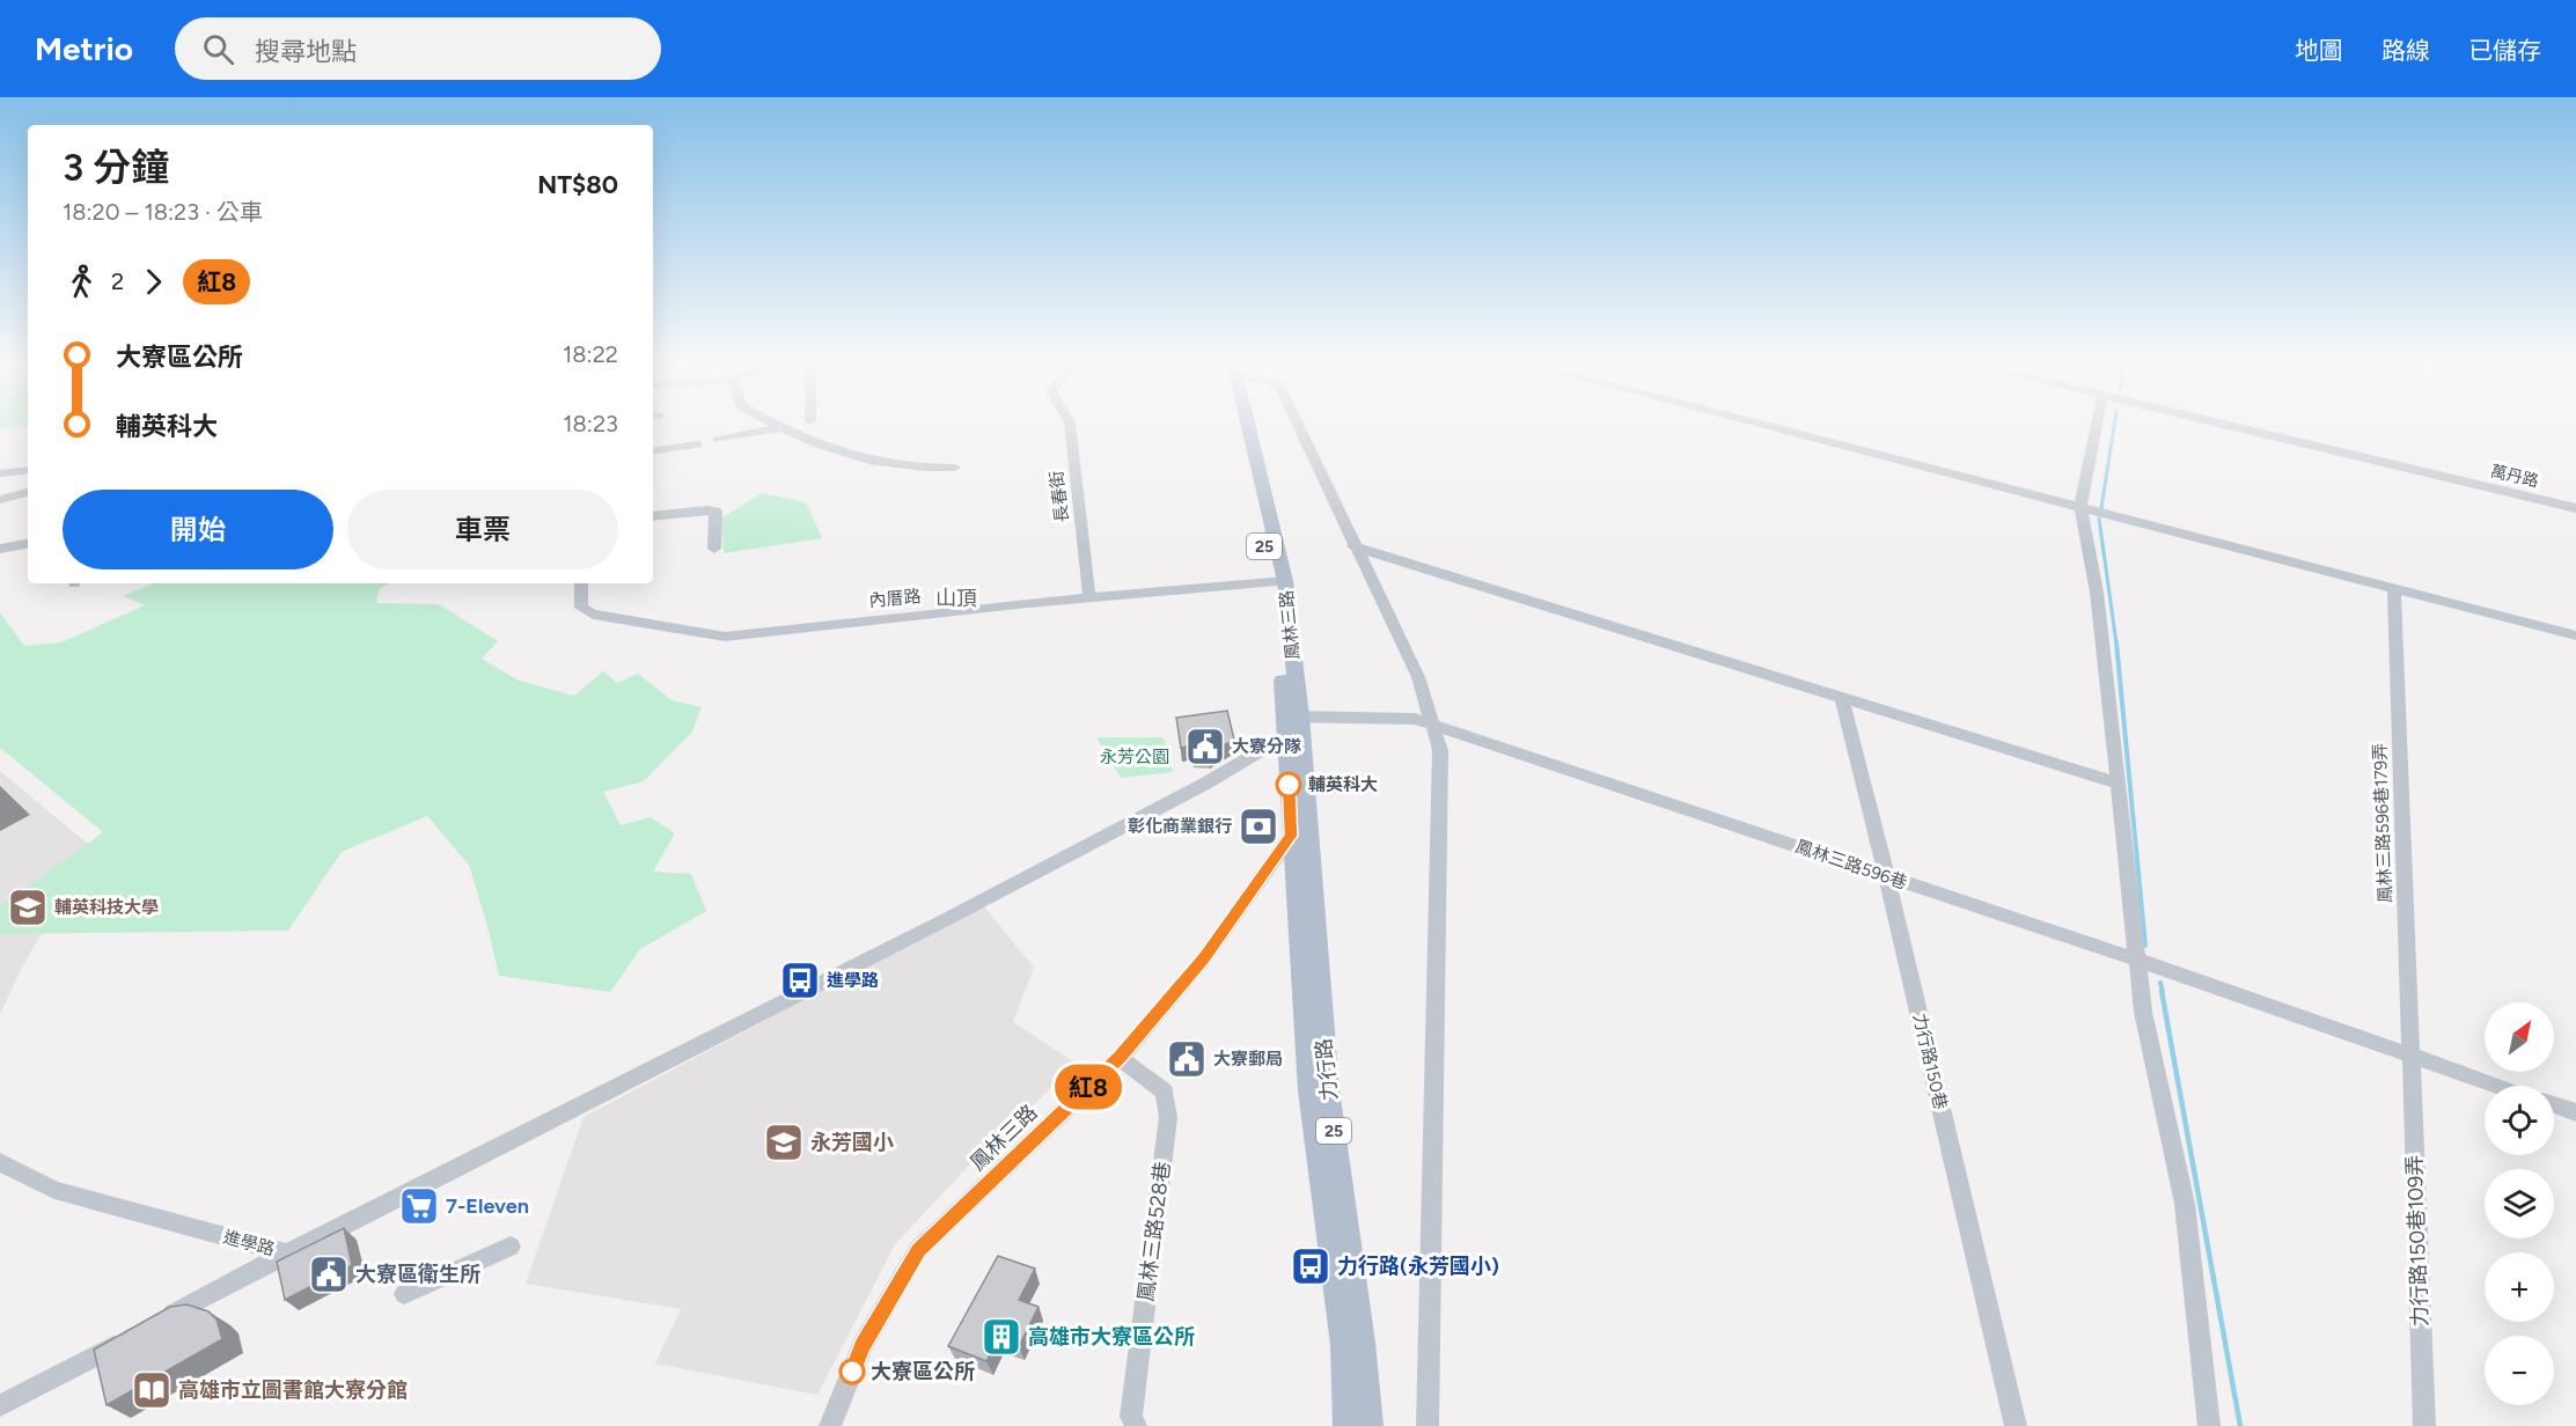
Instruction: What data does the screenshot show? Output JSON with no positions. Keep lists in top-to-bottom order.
{
  "streets": {
    "main road": ["25", "鳳林三路", "力行路"],
    "street": [
      "萬丹路",
      "長春街",
      "內厝路",
      "鳳林三路596巷179弄",
      "鳳林三路596巷",
      "力行路150巷",
      "鳳林三路528巷",
      "力行路150巷109弄",
      "進學路"
    ]
  },
  "crossings": [
    ["長春街", "內厝路"],
    ["內厝路", "鳳林三路"],
    ["鳳林三路", "鳳林三路596巷"],
    ["鳳林三路", "力行路"],
    ["鳳林三路", "鳳林三路528巷"],
    ["鳳林三路", "進學路"],
    ["鳳林三路596巷179弄", "鳳林三路596巷"],
    ["鳳林三路596巷179弄", "力行路150巷109弄"],
    ["鳳林三路596巷", "力行路150巷"],
    ["鳳林三路596巷", "力行路150巷109弄"],
    ["鳳林三路596巷", "進學路"]
  ],
  "districts": ["山頂"],
  "parks": ["永芳公園"],
  "places": {
    "public building": ["大寮分隊", "大寮郵局", "大寮區衛生所"],
    "other": ["輔英科大", "大寮區公所"],
    "bank": ["彰化商業銀行"],
    "school or university": ["輔英科技大學", "永芳國小"],
    "bus stop": ["進學路", "力行路(永芳國小)"],
    "supermarket": ["7-Eleven"],
    "building": ["高雄市大寮區公所"],
    "library": ["高雄市立圖書館大寮分館"]
  },
  "lines": ["bus line 紅8"],
  "north": "top right",
  "page": {
    "header": "Metrio",
    "search": "搜尋地點",
    "nav": ["地圖", "路線", "已儲存"],
    "on_map": "紅8",
    "heading": ["3 分鐘", "18:20 – 18:23 · 公車", "NT$80"],
    "legs": ["2", "紅8"],
    "list": [
      {
        "name": "大寮區公所",
        "value": "18:22"
      },
      {
        "name": "輔英科大",
        "value": "18:23"
      }
    ],
    "buttons": ["開始", "車票"],
    "map_buttons": ["+", "−"]
  }
}
